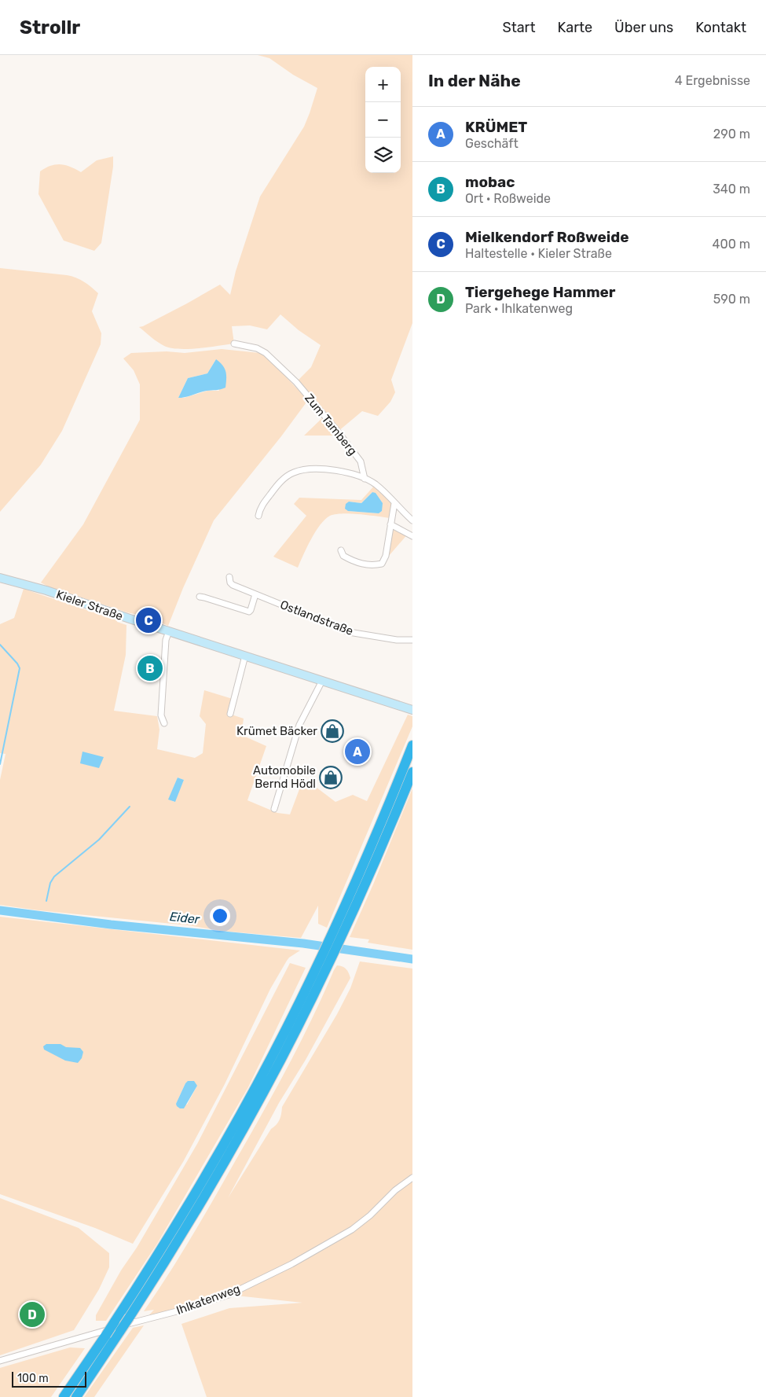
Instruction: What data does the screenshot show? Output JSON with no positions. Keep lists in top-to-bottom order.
{
  "streets": {
    "street": [
      "Zum Tamberg",
      "Kieler Straße",
      "Ostlandstraße",
      "Ihlkatenweg"
    ]
  },
  "water": ["Eider"],
  "places": {
    "shop": ["Krümet Bäcker", "Automobile Bernd Hödl"]
  },
  "scale_bar": "100 m",
  "page": {
    "header": "Strollr",
    "nav": [
      "Start",
      "Karte",
      "Über uns",
      "Kontakt"
    ],
    "heading": ["In der Nähe", "4 Ergebnisse"],
    "map_buttons": ["+", "−"],
    "list": [
      {
        "mark": "A",
        "name": "KRÜMET",
        "note": "Geschäft",
        "value": "290 m"
      },
      {
        "mark": "B",
        "name": "mobac",
        "note": "Ort · Roßweide",
        "value": "340 m"
      },
      {
        "mark": "C",
        "name": "Mielkendorf Roßweide",
        "note": "Haltestelle · Kieler Straße",
        "value": "400 m"
      },
      {
        "mark": "D",
        "name": "Tiergehege Hammer",
        "note": "Park · Ihlkatenweg",
        "value": "590 m"
      }
    ],
    "pins": [
      "C",
      "B",
      "A",
      "D"
    ],
    "scale": "100 m"
  }
}
